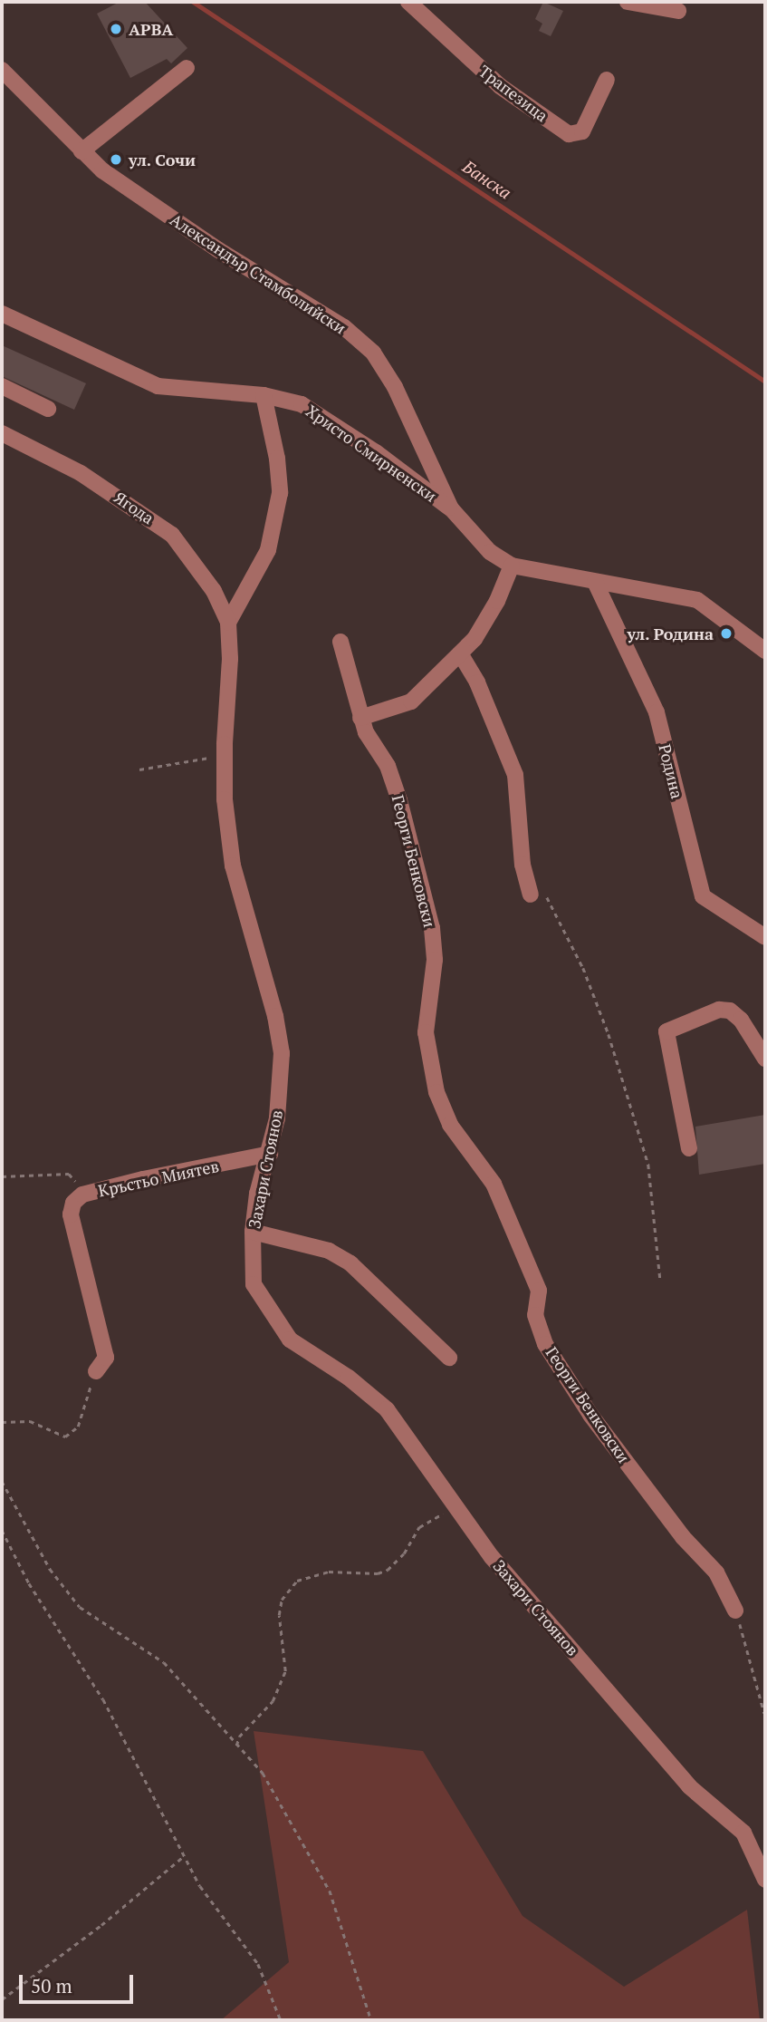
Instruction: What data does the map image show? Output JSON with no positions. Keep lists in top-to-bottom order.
{
  "streets": {
    "street": [
      "Трапезица",
      "Александър Стамболийски",
      "Христо Смирненски",
      "Ягода",
      "Родина",
      "Георги Бенковски",
      "Захари Стоянов",
      "Кръстьо Миятев"
    ]
  },
  "crossings": [
    ["Александър Стамболийски", "Христо Смирненски"],
    ["Александър Стамболийски", "Родина"],
    ["Ягода", "Захари Стоянов"],
    ["Захари Стоянов", "Кръстьо Миятев"]
  ],
  "water": ["Банска"],
  "places": ["АРВА", "ул. Сочи", "ул. Родина"],
  "scale_bar": "50 m"
}
